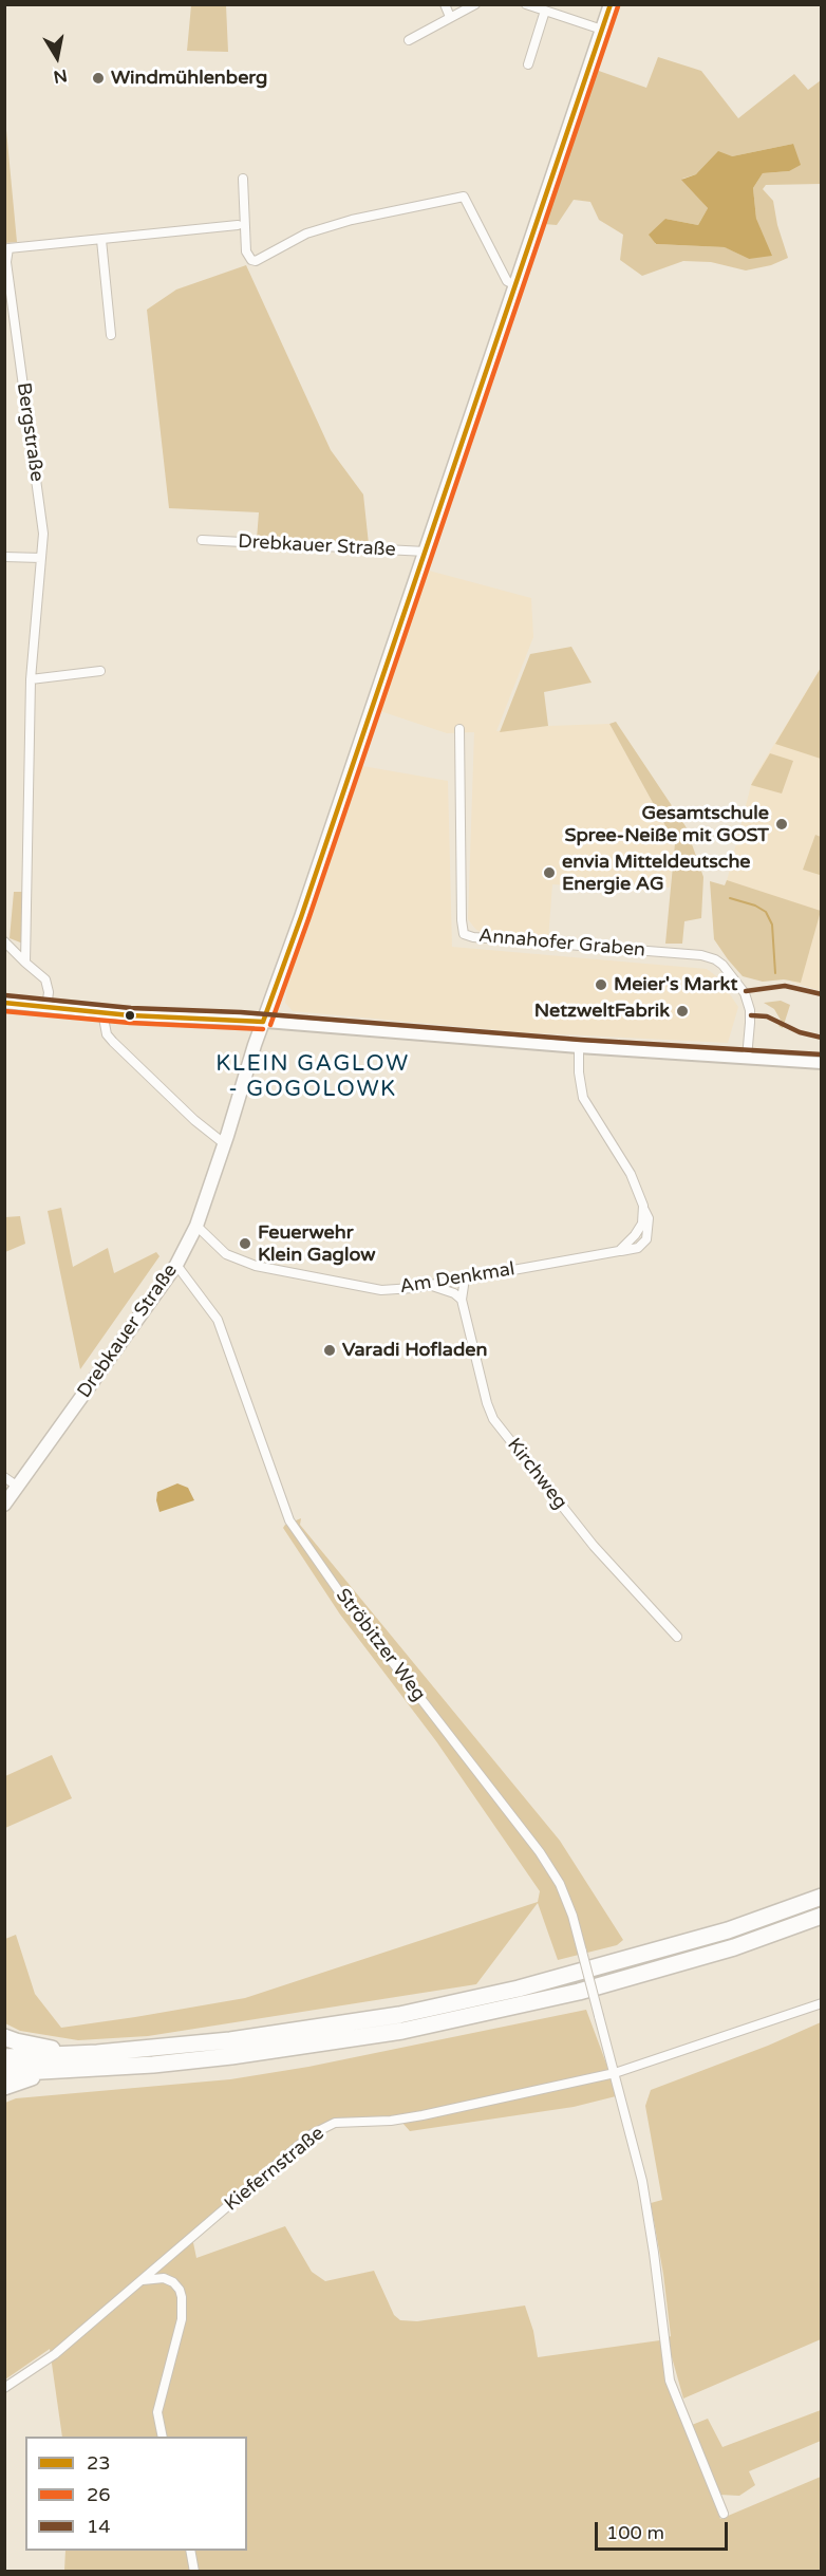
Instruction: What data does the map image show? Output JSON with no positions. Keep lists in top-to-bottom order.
{
  "streets": {
    "main road": ["Drebkauer Straße"],
    "street": [
      "Bergstraße",
      "Annahofer Graben",
      "Am Denkmal",
      "Kirchweg",
      "Ströbitzer Weg",
      "Kiefernstraße"
    ]
  },
  "crossings": [
    ["Drebkauer Straße", "Am Denkmal"],
    ["Drebkauer Straße", "Ströbitzer Weg"],
    ["Am Denkmal", "Kirchweg"],
    ["Ströbitzer Weg", "Kiefernstraße"]
  ],
  "districts": ["KLEIN GAGLOW - GOGOLOWK"],
  "places": [
    "Windmühlenberg",
    "Gesamtschule Spree-Neiße mit GOST",
    "envia Mitteldeutsche Energie AG",
    "Meier's Markt",
    "NetzweltFabrik",
    "Feuerwehr Klein Gaglow",
    "Varadi Hofladen"
  ],
  "lines": ["transit line 23", "transit line 26", "transit line 14"],
  "legend": ["23", "26", "14"],
  "scale_bar": "100 m",
  "north": "bottom"
}
